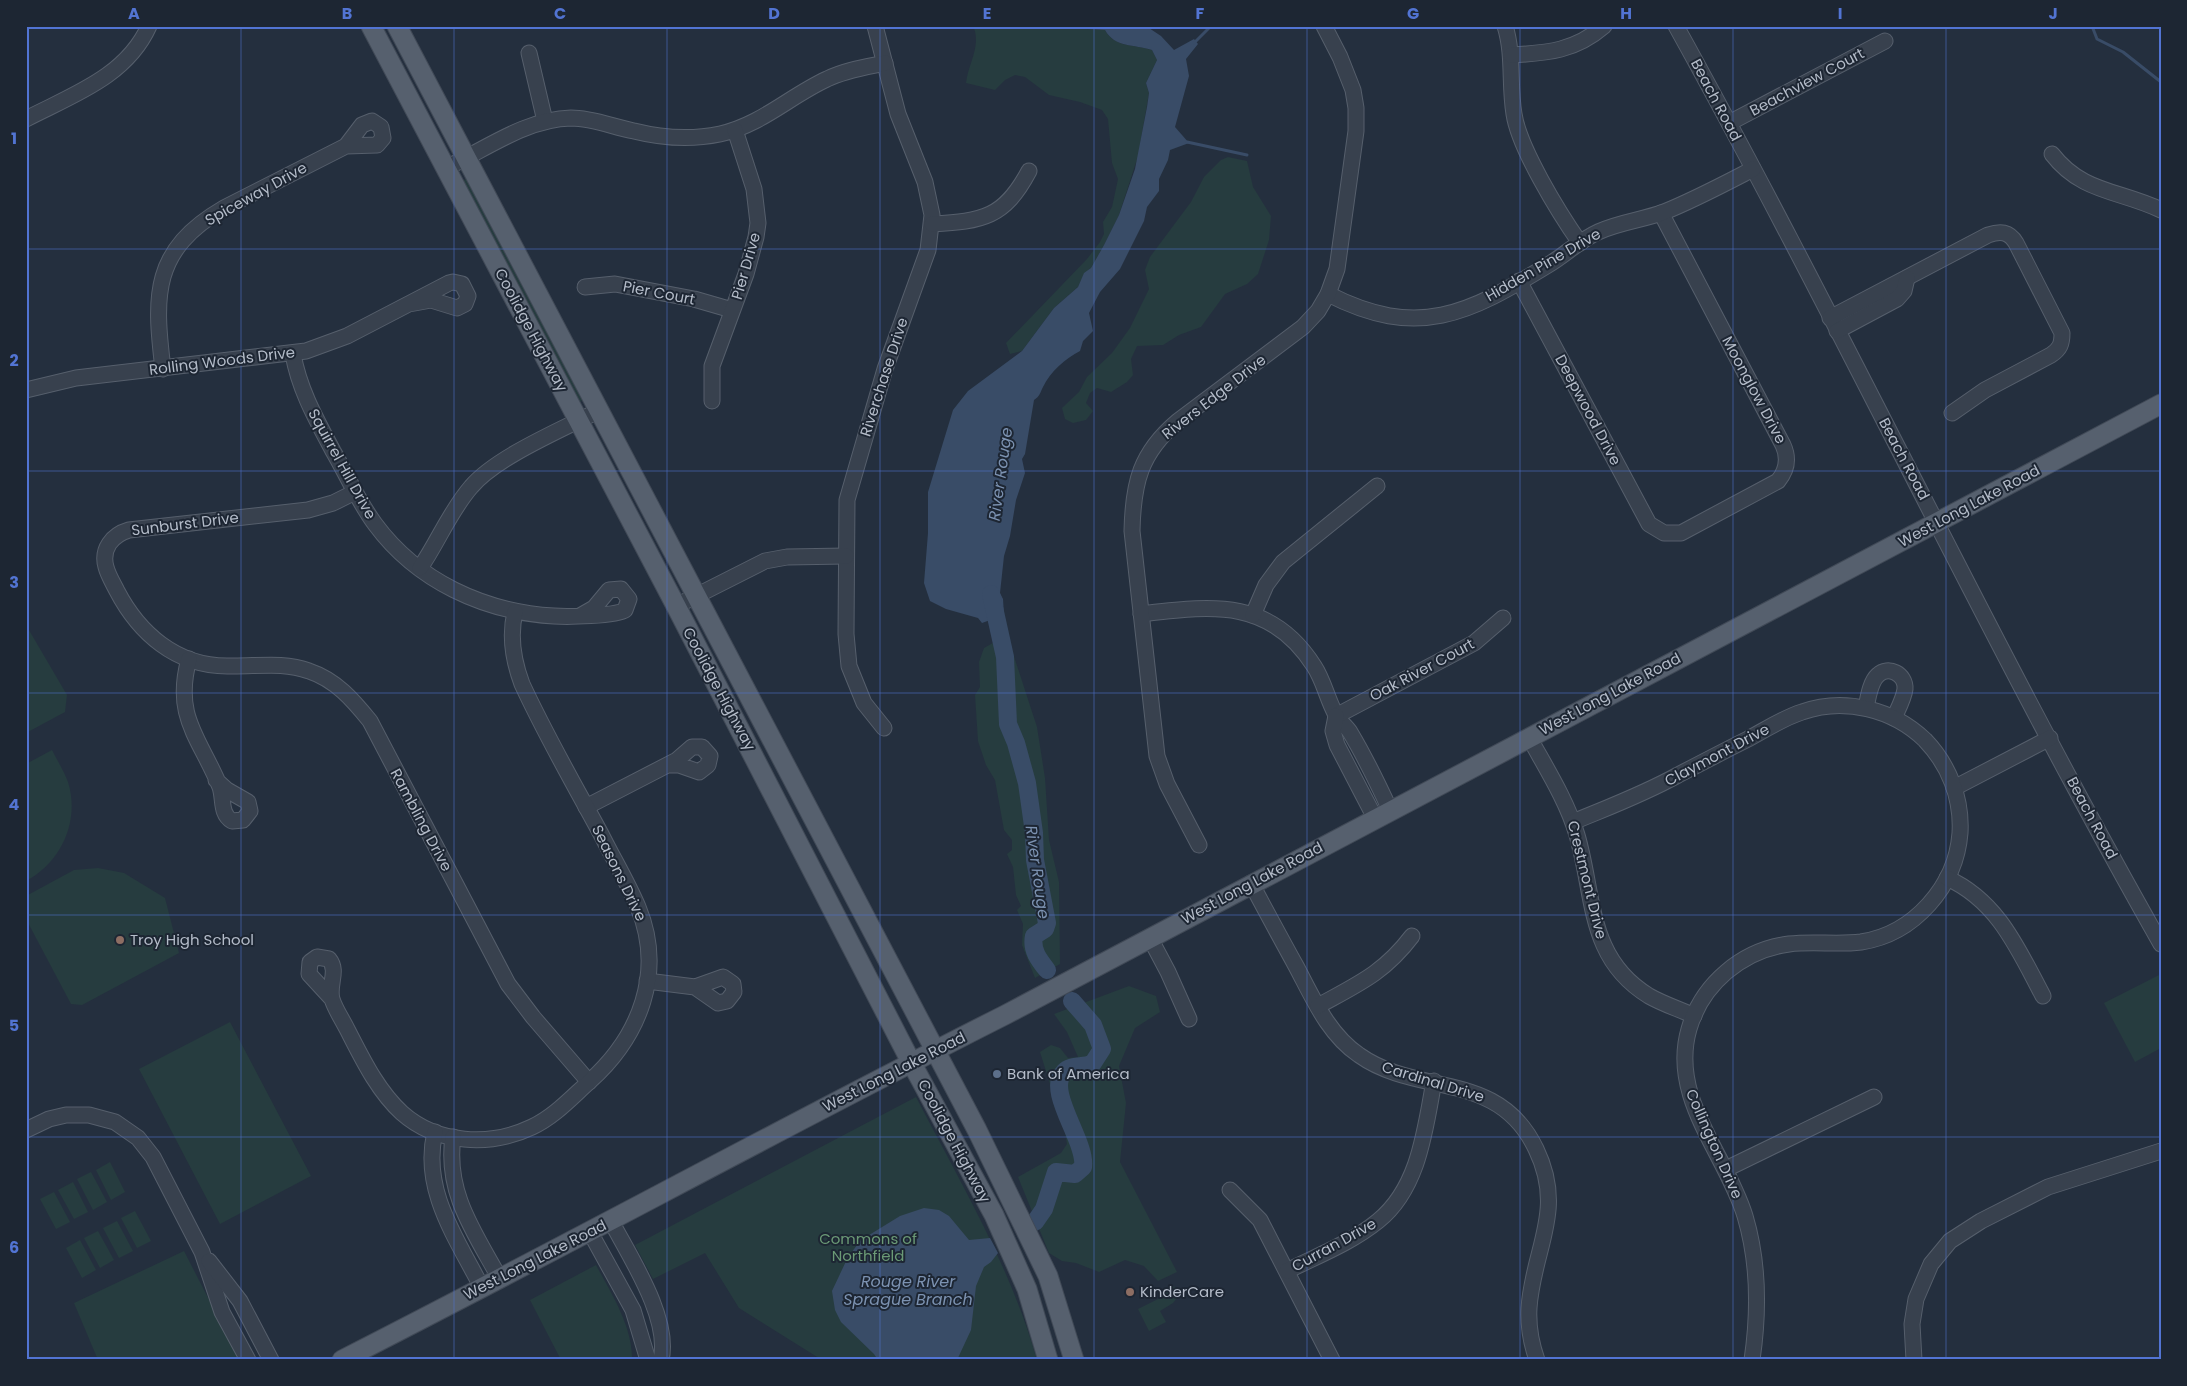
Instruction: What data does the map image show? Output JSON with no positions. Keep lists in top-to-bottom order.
{
  "streets": {
    "main road": ["Coolidge Highway", "West Long Lake Road"],
    "street": [
      "Beachview Court",
      "Beach Road",
      "Spiceway Drive",
      "Hidden Pine Drive",
      "Pier Drive",
      "Pier Court",
      "Rolling Woods Drive",
      "Riverchase Drive",
      "Moonglow Drive",
      "Rivers Edge Drive",
      "Deepwood Drive",
      "Squirrel Hill Drive",
      "Sunburst Drive",
      "Oak River Court",
      "Claymont Drive",
      "Rambling Drive",
      "Seasons Drive",
      "Crestmont Drive",
      "Cardinal Drive",
      "Collington Drive",
      "Curran Drive"
    ]
  },
  "crossings": [
    ["Beachview Court", "Beach Road"],
    ["Beach Road", "Hidden Pine Drive"],
    ["Beach Road", "West Long Lake Road"],
    ["Spiceway Drive", "Rolling Woods Drive"],
    ["Hidden Pine Drive", "Moonglow Drive"],
    ["Hidden Pine Drive", "Rivers Edge Drive"],
    ["Hidden Pine Drive", "Deepwood Drive"],
    ["Pier Drive", "Pier Court"],
    ["Coolidge Highway", "West Long Lake Road"],
    ["Rolling Woods Drive", "Squirrel Hill Drive"],
    ["Moonglow Drive", "Deepwood Drive"],
    ["Squirrel Hill Drive", "Sunburst Drive"],
    ["Squirrel Hill Drive", "Seasons Drive"],
    ["West Long Lake Road", "Crestmont Drive"],
    ["West Long Lake Road", "Cardinal Drive"],
    ["Sunburst Drive", "Rambling Drive"],
    ["Claymont Drive", "Crestmont Drive"],
    ["Claymont Drive", "Collington Drive"],
    ["Rambling Drive", "Seasons Drive"],
    ["Crestmont Drive", "Collington Drive"],
    ["Cardinal Drive", "Curran Drive"]
  ],
  "water": ["River Rouge", "Rouge River Sprague Branch"],
  "parks": ["Commons of Northfield"],
  "places": ["Troy High School", "Bank of America", "KinderCare"],
  "grid": {
    "columns": [
      "A",
      "B",
      "C",
      "D",
      "E",
      "F",
      "G",
      "H",
      "I",
      "J"
    ],
    "rows": [
      "1",
      "2",
      "3",
      "4",
      "5",
      "6"
    ]
  }
}
